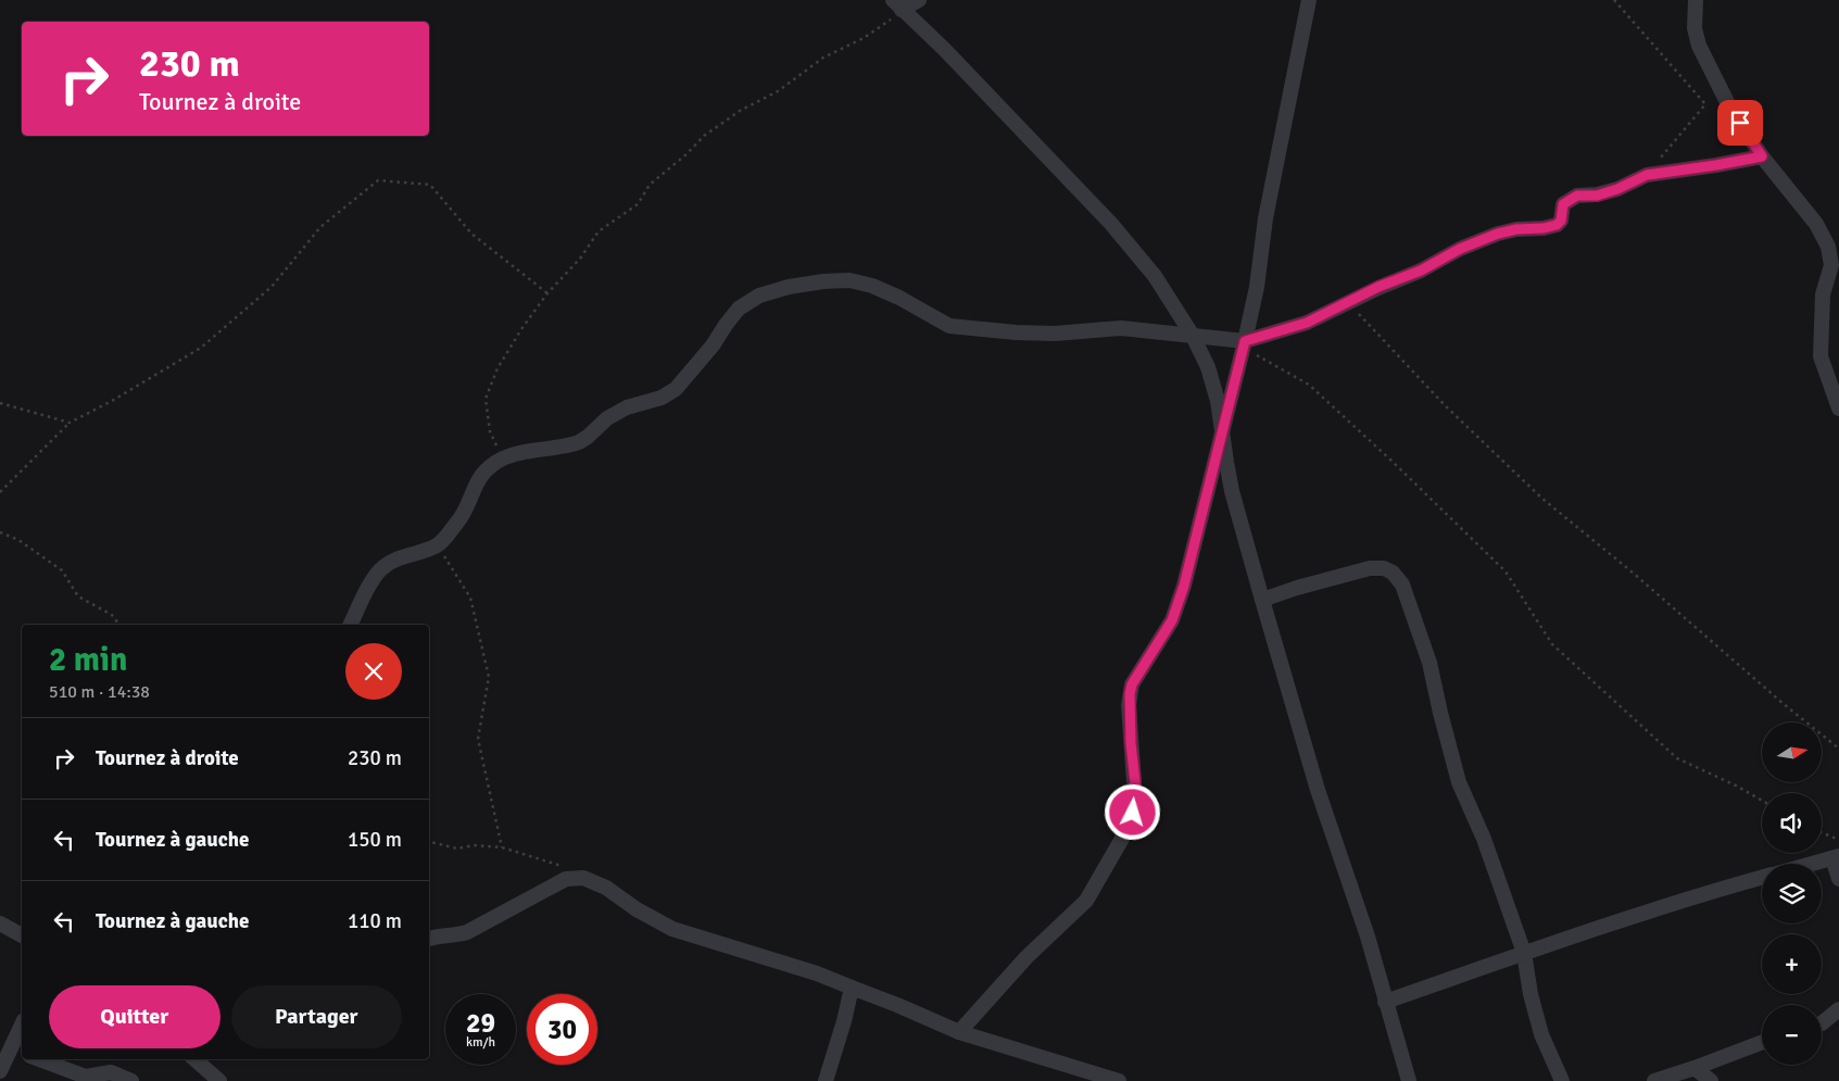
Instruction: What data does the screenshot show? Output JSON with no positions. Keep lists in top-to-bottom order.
{
  "north": "right",
  "page": {
    "turn": ["230 m", "Tournez à droite"],
    "heading": ["2 min", "510 m · 14:38"],
    "list": [
      {
        "name": "Tournez à droite",
        "value": "230 m"
      },
      {
        "name": "Tournez à gauche",
        "value": "150 m"
      },
      {
        "name": "Tournez à gauche",
        "value": "110 m"
      }
    ],
    "map_buttons": ["+", "−"],
    "buttons": ["Quitter", "Partager"],
    "speed": "29 km/h",
    "limit": "30"
  }
}
